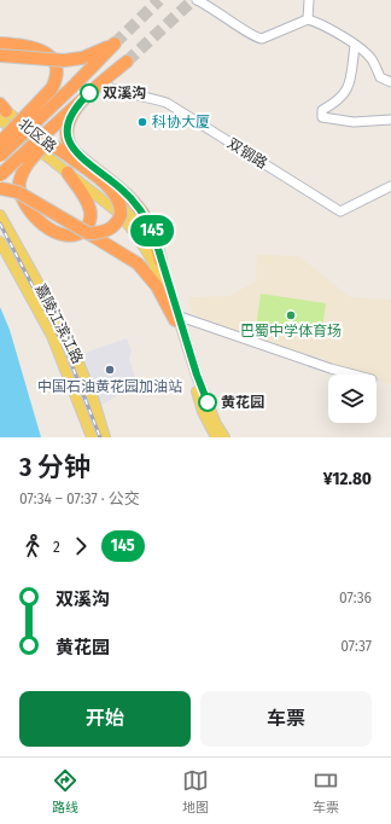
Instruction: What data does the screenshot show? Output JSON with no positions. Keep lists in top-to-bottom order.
{
  "streets": {
    "main road": ["北区路", "嘉陵江滨江路"],
    "street": ["双钢路"]
  },
  "places": [
    "双溪沟",
    "科协大厦",
    "巴蜀中学体育场",
    "中国石油黄花园加油站",
    "黄花园"
  ],
  "lines": ["bus line 145"],
  "page": {
    "on_map": "145",
    "heading": ["3 分钟", "07:34 – 07:37 · 公交", "¥12.80"],
    "legs": ["2", "145"],
    "list": [
      {
        "name": "双溪沟",
        "value": "07:36"
      },
      {
        "name": "黄花园",
        "value": "07:37"
      }
    ],
    "buttons": ["开始", "车票"],
    "tabs": ["路线", "地图", "车票"]
  }
}
